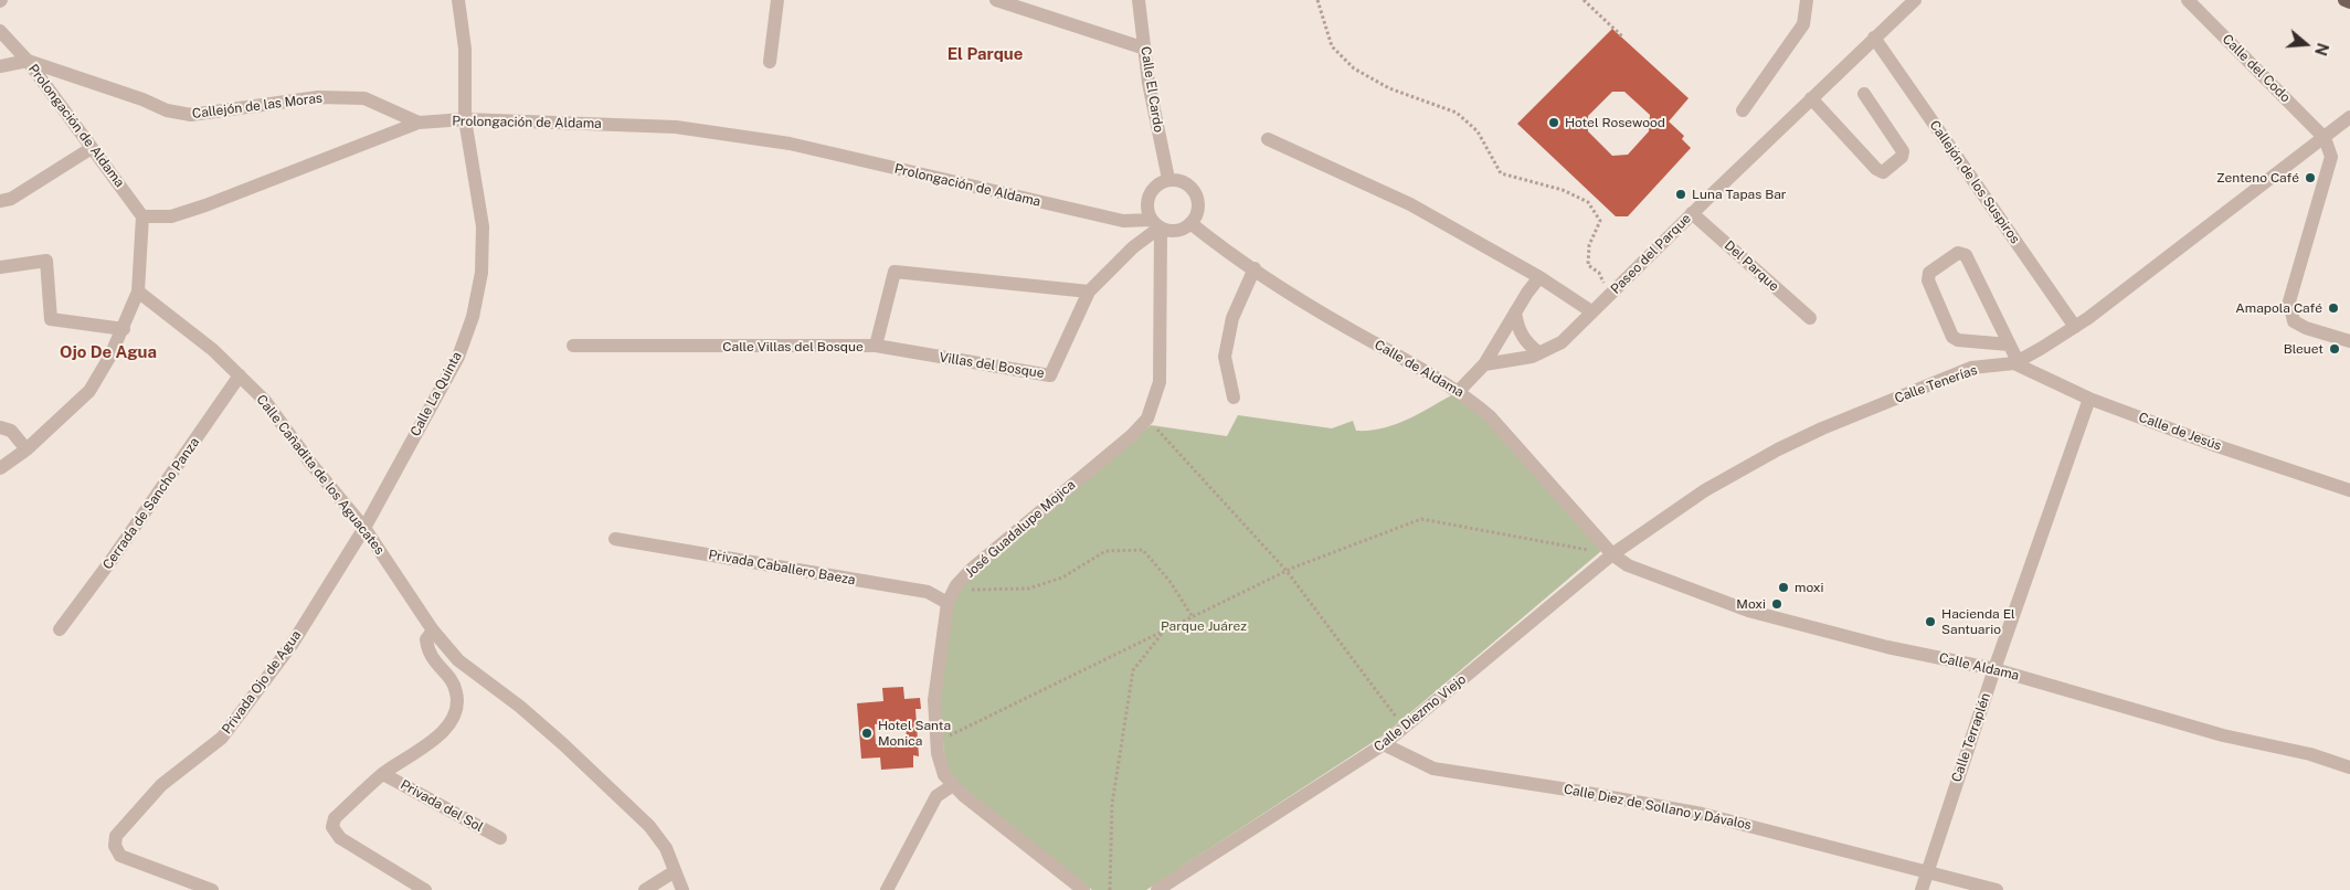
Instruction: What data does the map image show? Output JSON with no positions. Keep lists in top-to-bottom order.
{
  "streets": {
    "street": [
      "Calle del Codo",
      "Calle El Cardo",
      "Callejón de las Moras",
      "Prolongación de Aldama",
      "Callejón de los Suspiros",
      "Paseo del Parque",
      "Del Parque",
      "Calle Villas del Bosque",
      "Villas del Bosque",
      "Calle de Aldama",
      "Calle Tenerías",
      "Calle La Quinta",
      "Calle de Jesús",
      "Calle Cañadita de los Aguacates",
      "Cerrada de Sancho Panza",
      "José Guadalupe Mojica",
      "Privada Caballero Baeza",
      "Calle Aldama",
      "Privada Ojo de Agua",
      "Calle Diezmo Viejo",
      "Calle Terraplén",
      "Privada del Sol",
      "Calle Diez de Sollano y Dávalos"
    ]
  },
  "crossings": [
    ["Calle del Codo", "Calle Tenerías"],
    ["Calle El Cardo", "Prolongación de Aldama"],
    ["Calle El Cardo", "Calle de Aldama"],
    ["Calle El Cardo", "José Guadalupe Mojica"],
    ["Callejón de las Moras", "Prolongación de Aldama"],
    ["Prolongación de Aldama", "Calle de Aldama"],
    ["Prolongación de Aldama", "Calle La Quinta"],
    ["Prolongación de Aldama", "José Guadalupe Mojica"],
    ["Callejón de los Suspiros", "Paseo del Parque"],
    ["Callejón de los Suspiros", "Calle Tenerías"],
    ["Paseo del Parque", "Del Parque"],
    ["Calle Villas del Bosque", "Villas del Bosque"],
    ["Calle de Aldama", "Calle Tenerías"],
    ["Calle de Aldama", "José Guadalupe Mojica"],
    ["Calle de Aldama", "Calle Aldama"],
    ["Calle de Aldama", "Calle Diezmo Viejo"],
    ["Calle Tenerías", "Calle de Jesús"],
    ["Calle Tenerías", "Calle Aldama"],
    ["Calle Tenerías", "Calle Diezmo Viejo"],
    ["Calle La Quinta", "Calle Cañadita de los Aguacates"],
    ["Calle La Quinta", "Privada Ojo de Agua"],
    ["Calle de Jesús", "Calle Terraplén"],
    ["Calle Cañadita de los Aguacates", "Cerrada de Sancho Panza"],
    ["Calle Cañadita de los Aguacates", "Privada Ojo de Agua"],
    ["Calle Cañadita de los Aguacates", "Privada del Sol"],
    ["José Guadalupe Mojica", "Privada Caballero Baeza"],
    ["Calle Aldama", "Calle Diezmo Viejo"],
    ["Calle Aldama", "Calle Terraplén"],
    ["Calle Diezmo Viejo", "Calle Diez de Sollano y Dávalos"],
    ["Calle Terraplén", "Calle Diez de Sollano y Dávalos"]
  ],
  "districts": ["El Parque", "Ojo De Agua"],
  "parks": ["Parque Juárez"],
  "places": [
    "Hotel Rosewood",
    "Zenteno Café",
    "Luna Tapas Bar",
    "Amapola Café",
    "Bleuet",
    "moxi",
    "Moxi",
    "Hacienda El Santuario",
    "Hotel Santa Monica"
  ],
  "north": "right"
}
